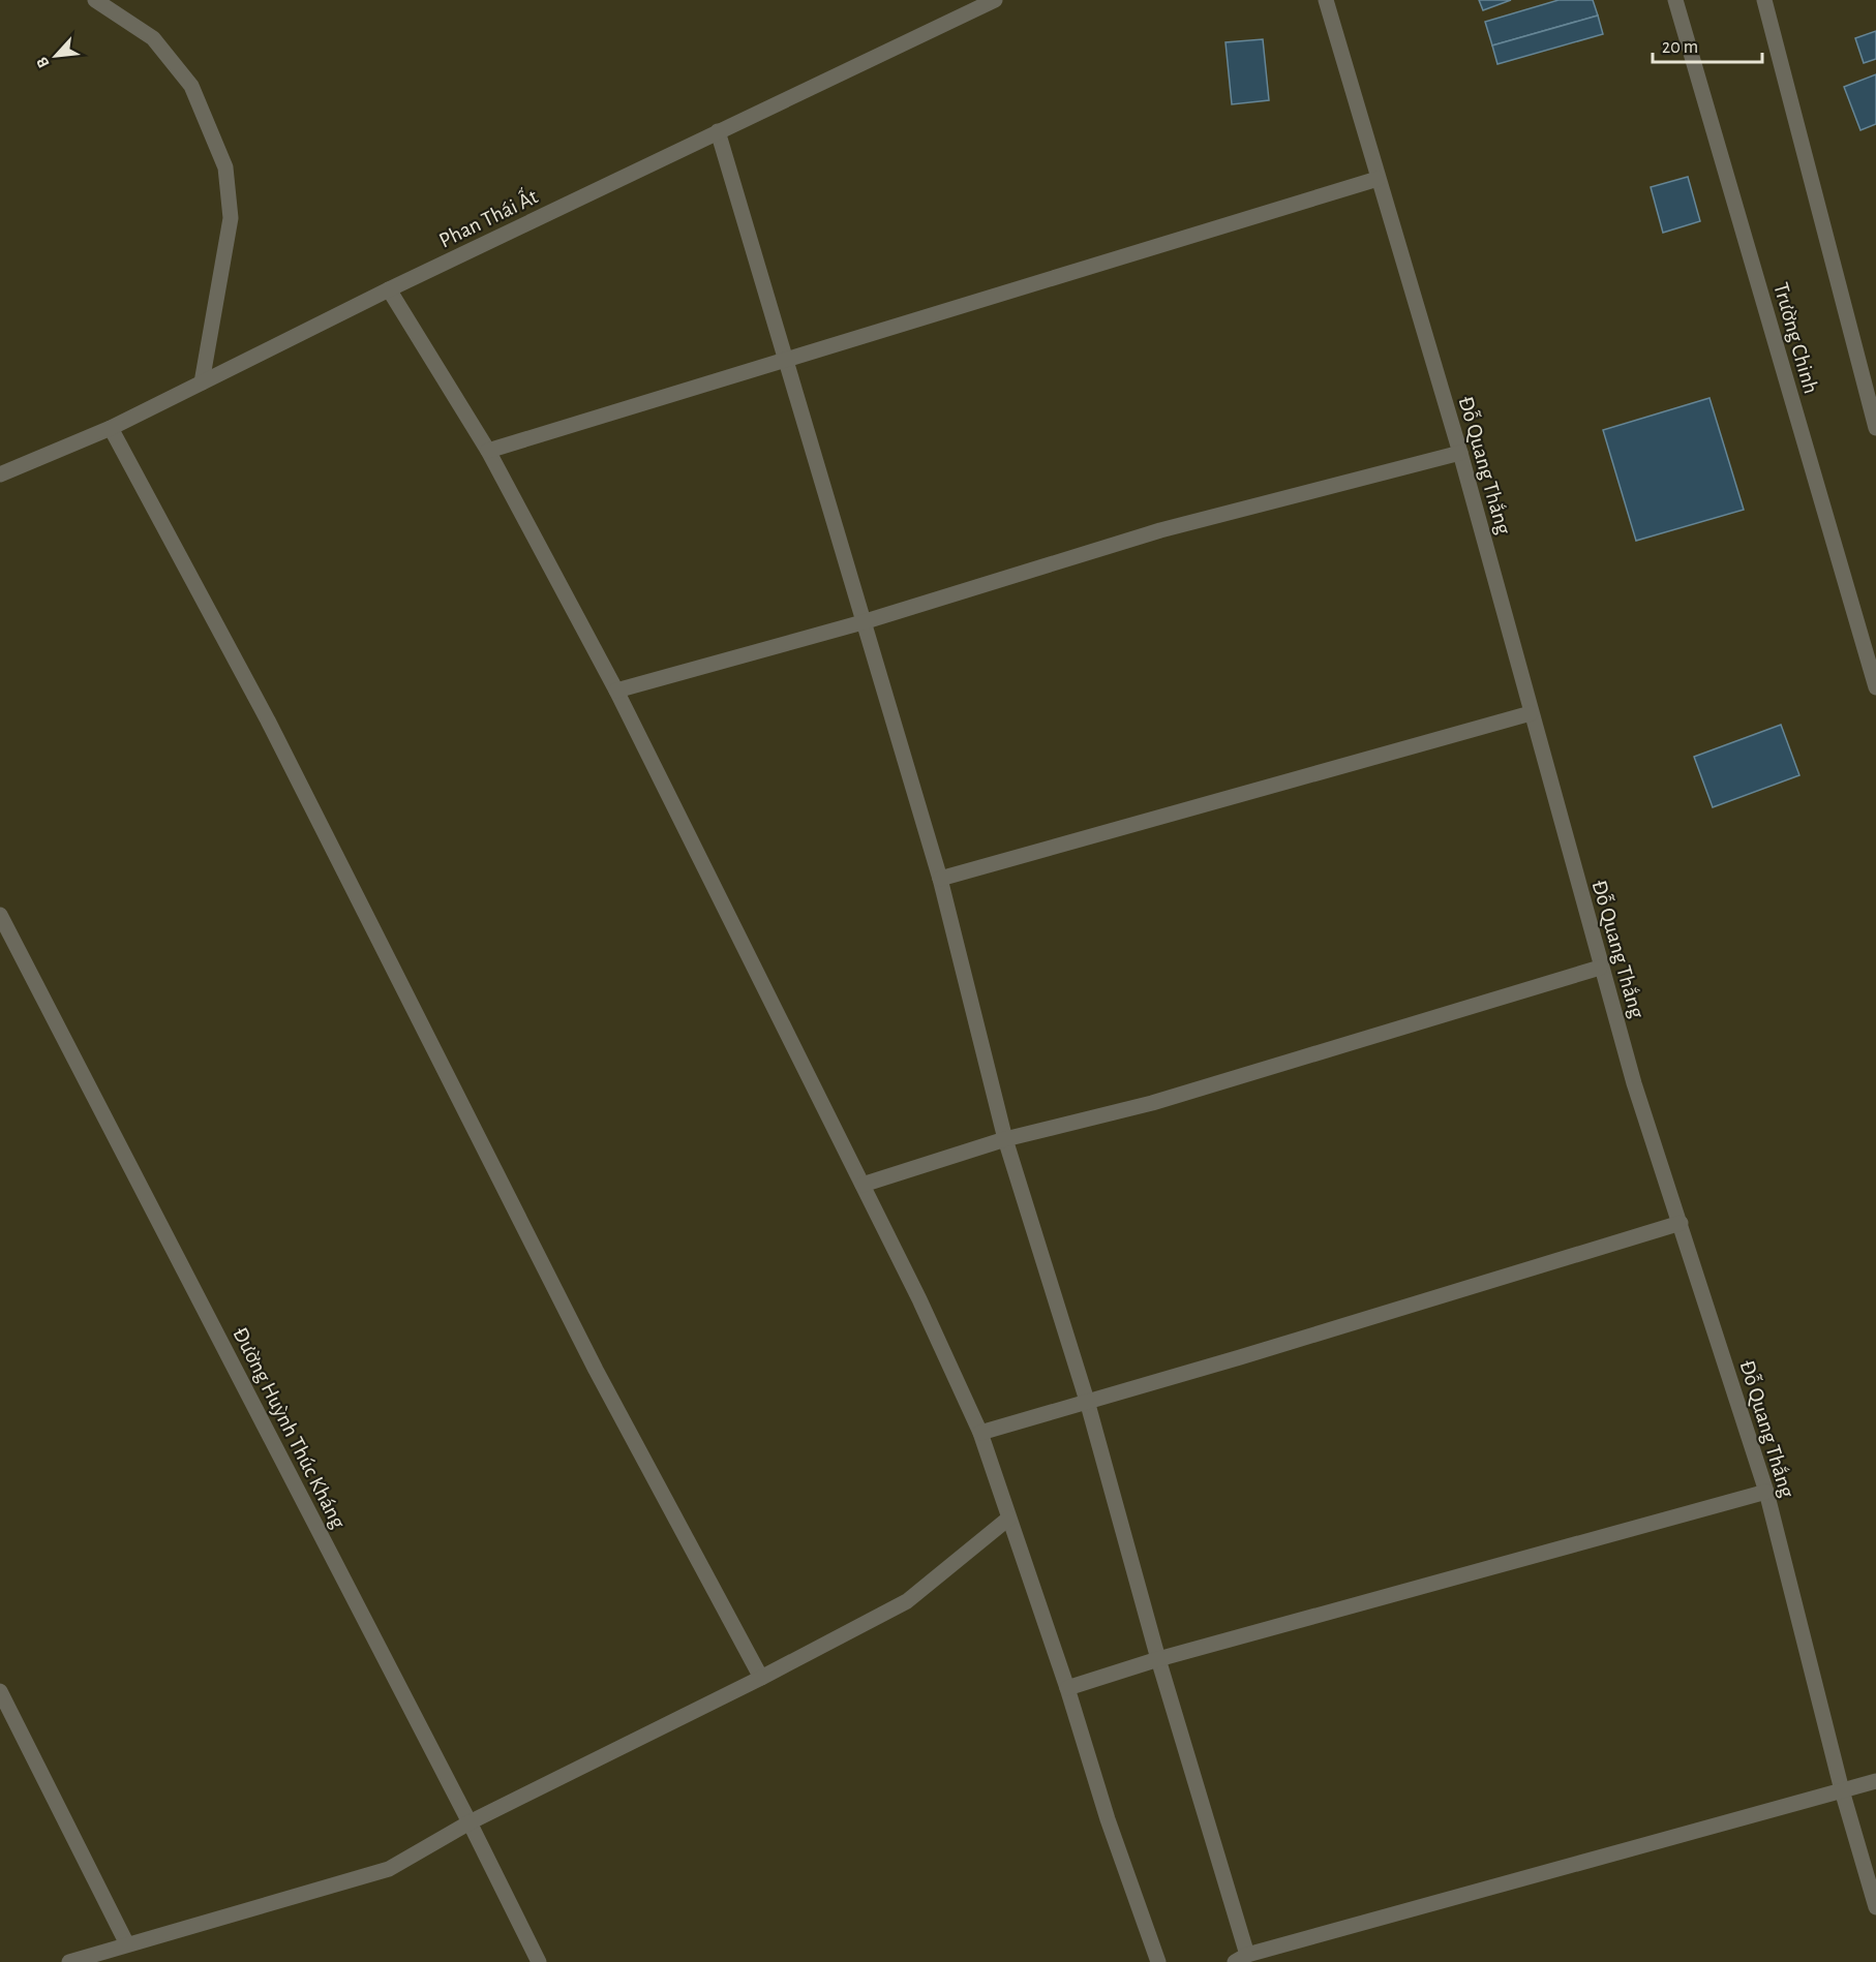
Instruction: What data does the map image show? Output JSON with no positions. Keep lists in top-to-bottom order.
{
  "streets": {
    "street": [
      "Phan Thái Ất",
      "Trường Chinh",
      "Đỗ Quang Thắng",
      "Đường Huỳnh Thúc Kháng"
    ]
  },
  "scale_bar": "20 m",
  "north": "bottom left"
}
